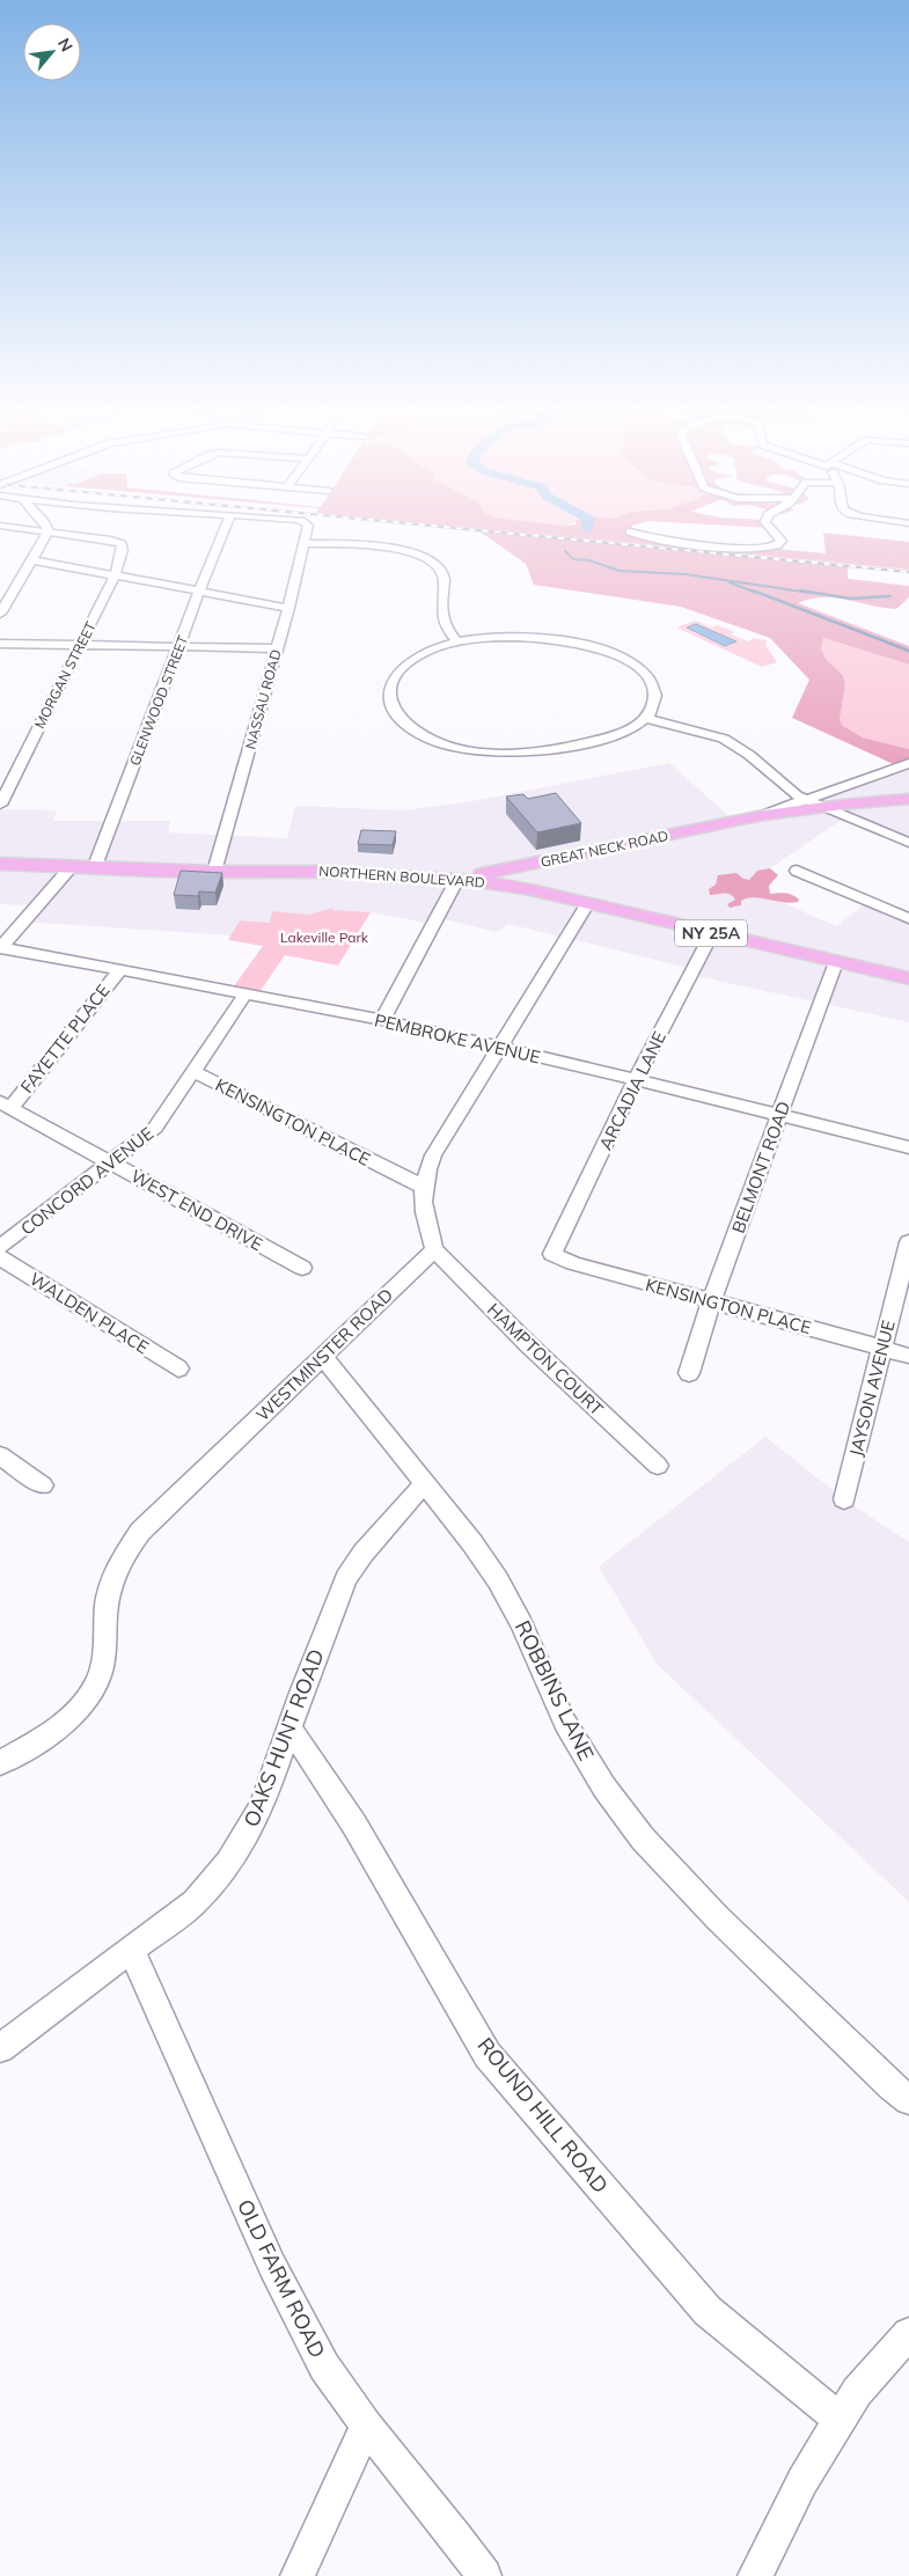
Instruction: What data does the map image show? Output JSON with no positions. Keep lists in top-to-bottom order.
{
  "streets": {
    "main road": ["GREAT NECK ROAD", "NORTHERN BOULEVARD", "NY 25A"],
    "street": [
      "MORGAN STREET",
      "NASSAU ROAD",
      "GLENWOOD STREET",
      "FAYETTE PLACE",
      "PEMBROKE AVENUE",
      "ARCADIA LANE",
      "KENSINGTON PLACE",
      "BELMONT ROAD",
      "CONCORD AVENUE",
      "WEST END DRIVE",
      "WALDEN PLACE",
      "WESTMINSTER ROAD",
      "HAMPTON COURT",
      "JAYSON AVENUE",
      "ROBBINS LANE",
      "OAKS HUNT ROAD",
      "ROUND HILL ROAD",
      "OLD FARM ROAD"
    ]
  },
  "crossings": [
    ["NASSAU ROAD", "NORTHERN BOULEVARD"],
    ["GLENWOOD STREET", "NORTHERN BOULEVARD"],
    ["GREAT NECK ROAD", "NORTHERN BOULEVARD"],
    ["NORTHERN BOULEVARD", "ARCADIA LANE"],
    ["NORTHERN BOULEVARD", "BELMONT ROAD"],
    ["FAYETTE PLACE", "PEMBROKE AVENUE"],
    ["FAYETTE PLACE", "WEST END DRIVE"],
    ["PEMBROKE AVENUE", "ARCADIA LANE"],
    ["PEMBROKE AVENUE", "BELMONT ROAD"],
    ["PEMBROKE AVENUE", "CONCORD AVENUE"],
    ["ARCADIA LANE", "KENSINGTON PLACE"],
    ["KENSINGTON PLACE", "BELMONT ROAD"],
    ["KENSINGTON PLACE", "CONCORD AVENUE"],
    ["KENSINGTON PLACE", "JAYSON AVENUE"],
    ["CONCORD AVENUE", "WEST END DRIVE"],
    ["WESTMINSTER ROAD", "HAMPTON COURT"],
    ["WESTMINSTER ROAD", "ROBBINS LANE"],
    ["ROBBINS LANE", "OAKS HUNT ROAD"],
    ["OAKS HUNT ROAD", "ROUND HILL ROAD"],
    ["OAKS HUNT ROAD", "OLD FARM ROAD"]
  ],
  "parks": ["Lakeville Park"],
  "north": "top right"
}
